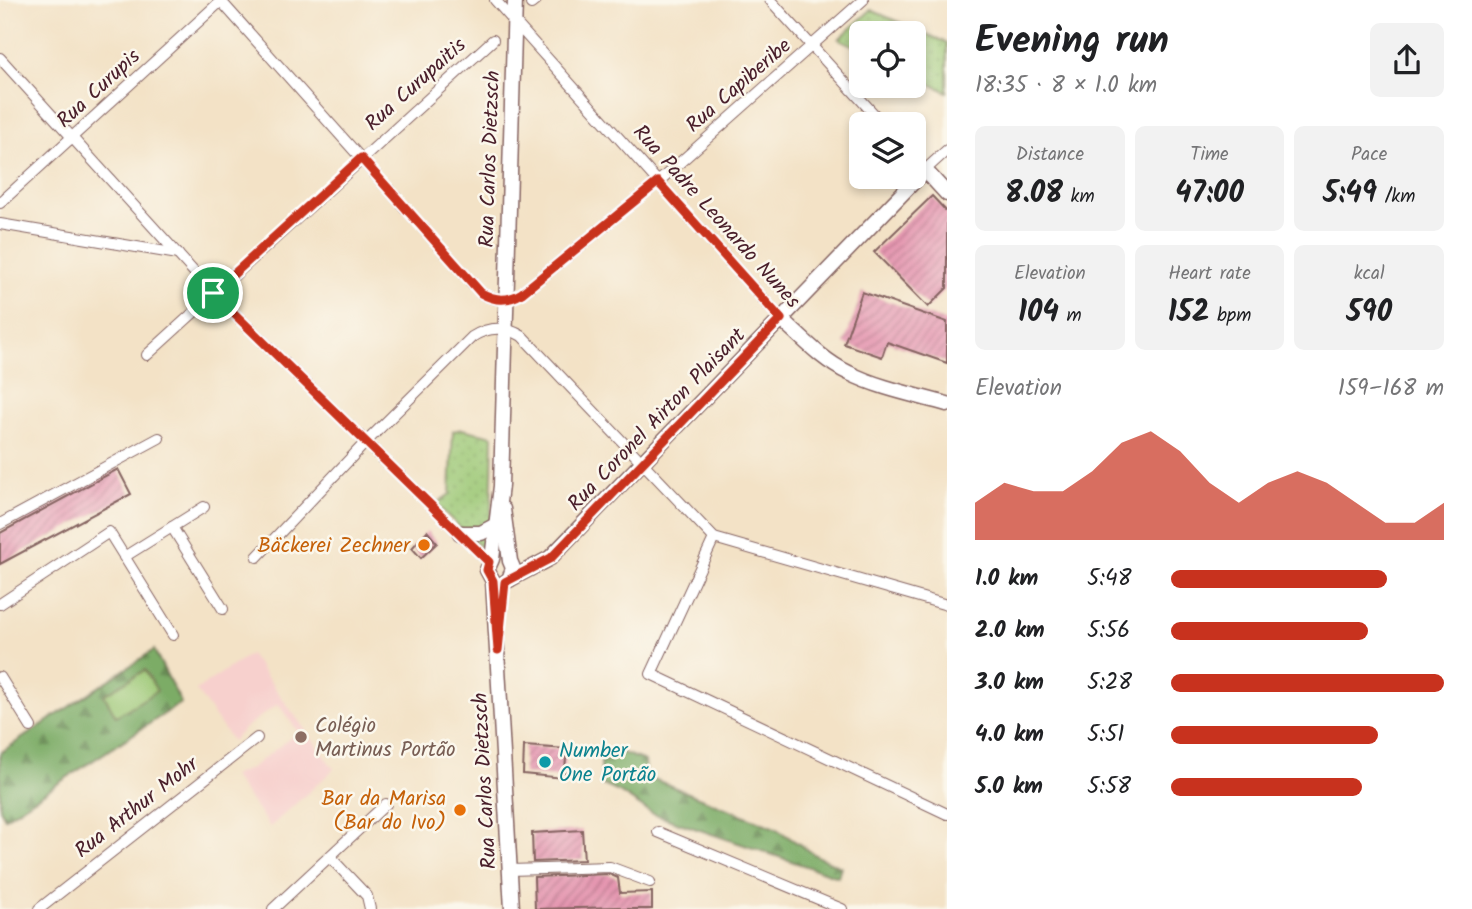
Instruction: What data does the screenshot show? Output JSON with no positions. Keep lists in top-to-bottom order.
{
  "streets": {
    "street": [
      "Rua Curupaitis",
      "Rua Capiberibe",
      "Rua Curupis",
      "Rua Carlos Dietzsch",
      "Rua Padre Leonardo Nunes",
      "Rua Coronel Airton Plaisant",
      "Rua Arthur Mohr"
    ]
  },
  "crossings": [
    ["Rua Capiberibe", "Rua Carlos Dietzsch"],
    ["Rua Capiberibe", "Rua Padre Leonardo Nunes"],
    ["Rua Carlos Dietzsch", "Rua Padre Leonardo Nunes"],
    ["Rua Carlos Dietzsch", "Rua Coronel Airton Plaisant"],
    ["Rua Padre Leonardo Nunes", "Rua Coronel Airton Plaisant"]
  ],
  "places": [
    "Bäckerei Zechner",
    "Colégio Martinus Portão",
    "Number One Portão",
    "Bar da Marisa (Bar do Ivo)"
  ],
  "page": {
    "heading": ["Evening run", "18:35 · 8 × 1.0 km"],
    "stats": [
      ["Distance", "8.08 km"],
      ["Time", "47:00"],
      ["Pace", "5:49 /km"],
      ["Elevation", "104 m"],
      ["Heart rate", "152 bpm"],
      ["kcal", "590"]
    ],
    "chart": ["Elevation", "159–168 m"],
    "list": [
      {
        "name": "1.0 km",
        "note": "5:48"
      },
      {
        "name": "2.0 km",
        "note": "5:56"
      },
      {
        "name": "3.0 km",
        "note": "5:28"
      },
      {
        "name": "4.0 km",
        "note": "5:51"
      },
      {
        "name": "5.0 km",
        "note": "5:58"
      }
    ]
  }
}
